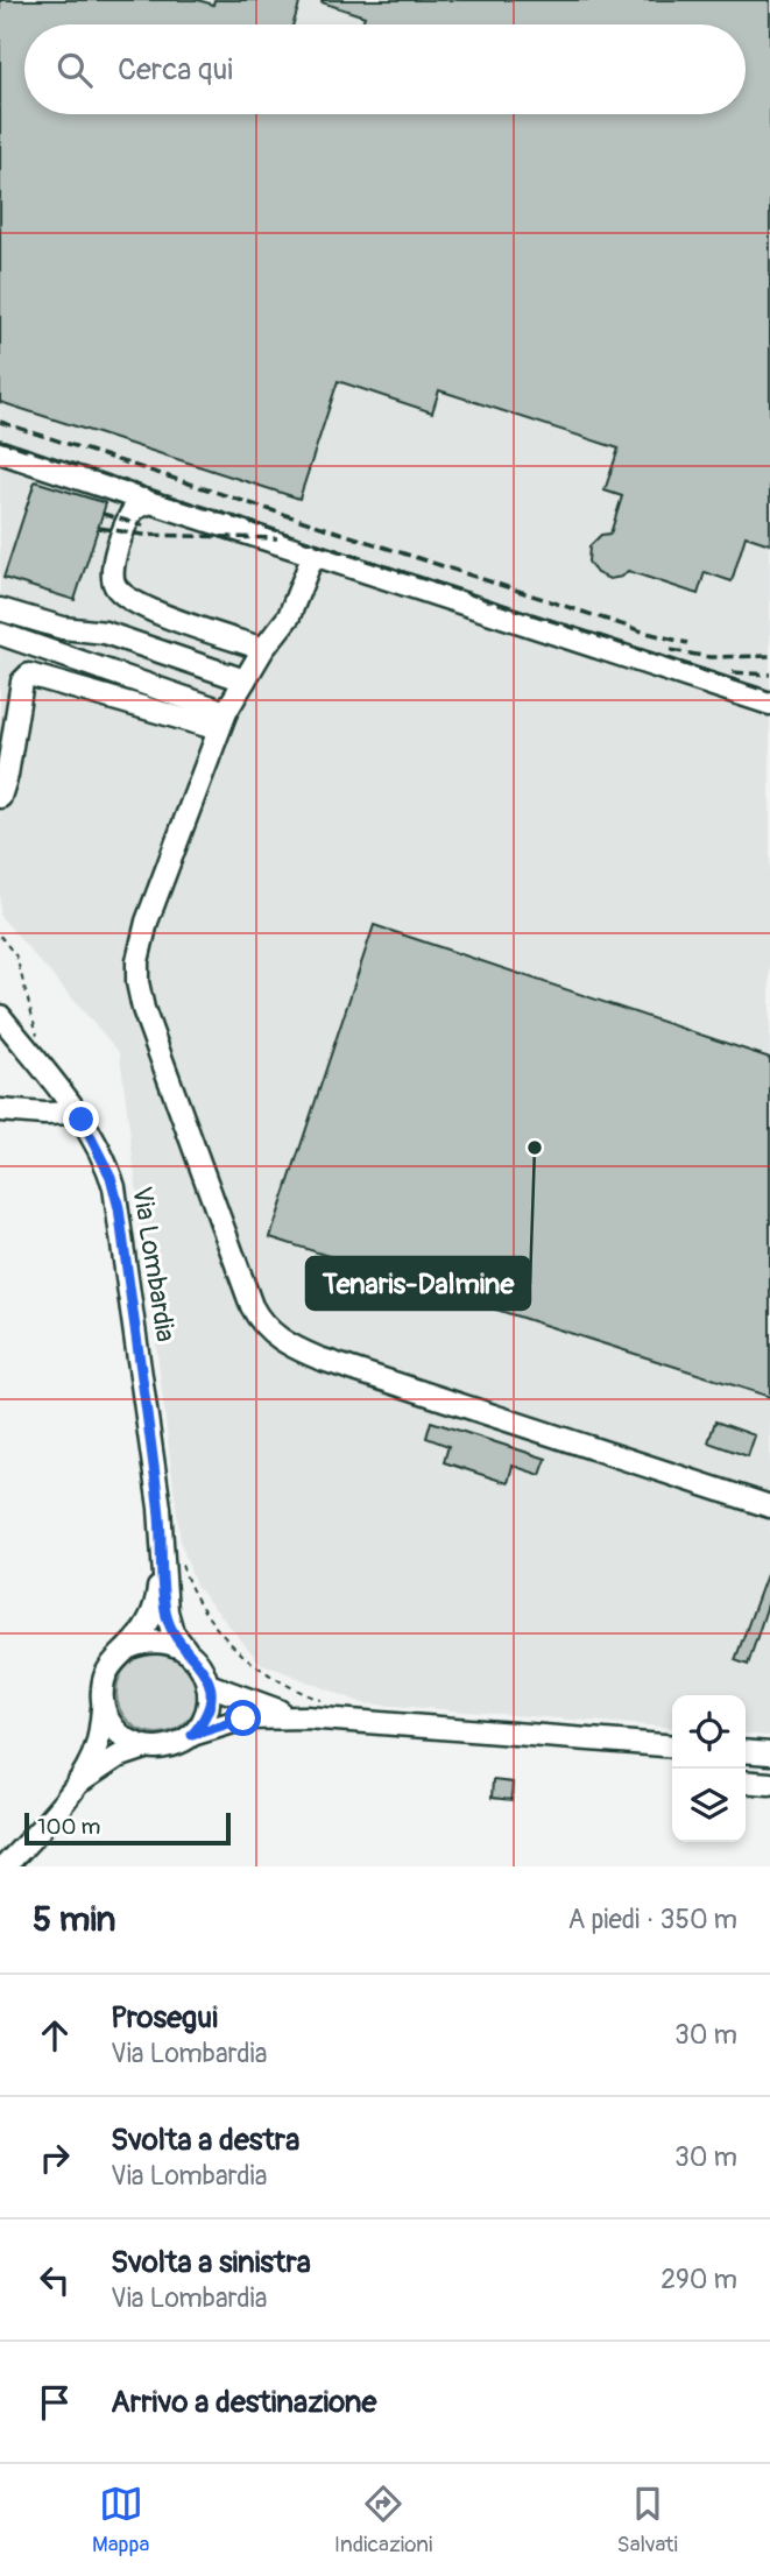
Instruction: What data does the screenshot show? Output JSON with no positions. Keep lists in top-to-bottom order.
{
  "streets": {
    "street": ["Via Lombardia"]
  },
  "places": ["Tenaris-Dalmine"],
  "scale_bar": "100 m",
  "page": {
    "search": "Cerca qui",
    "scale": "100 m",
    "heading": ["5 min", "A piedi · 350 m"],
    "list": [
      ["Prosegui", "Via Lombardia", "30 m"],
      ["Svolta a destra", "Via Lombardia", "30 m"],
      ["Svolta a sinistra", "Via Lombardia", "290 m"],
      "Arrivo a destinazione"
    ],
    "nav": ["Mappa", "Indicazioni", "Salvati"]
  }
}
